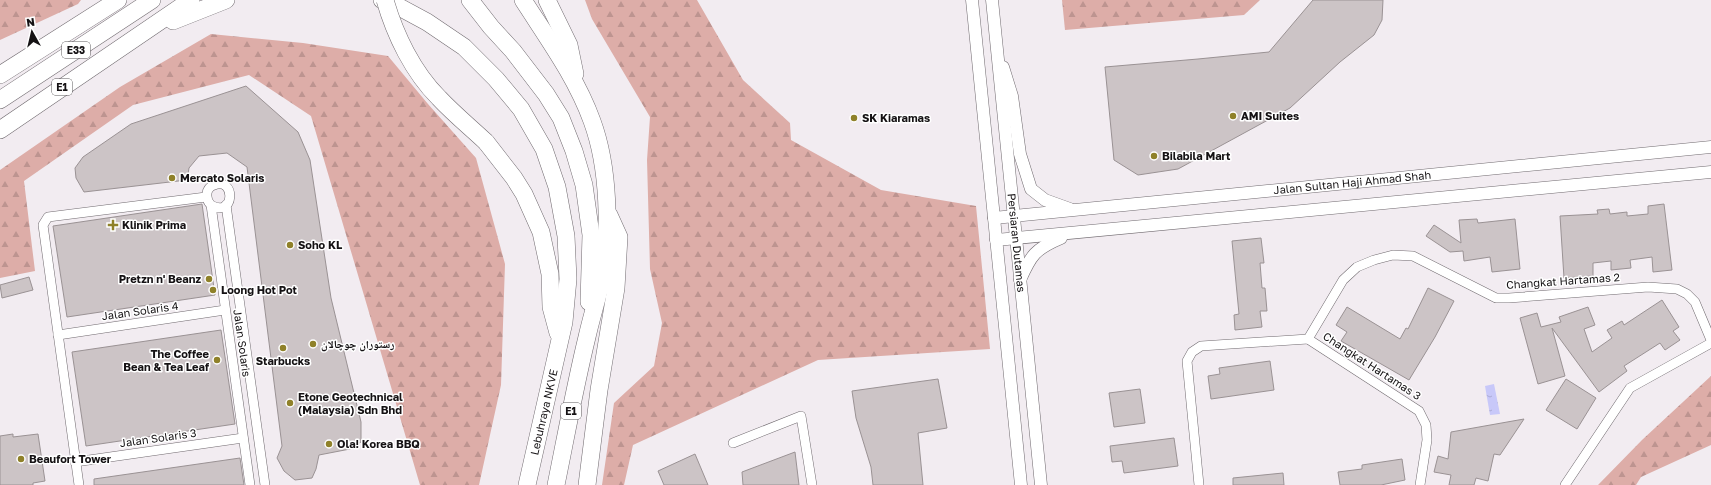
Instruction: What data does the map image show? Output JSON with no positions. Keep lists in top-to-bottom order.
{
  "streets": {
    "highway": ["E33", "E1", "Lebuhraya NKVE"],
    "street": [
      "Jalan Sultan Haji Ahmad Shah",
      "Persiaran Dutamas",
      "Changkat Hartamas 2",
      "Jalan Solaris 4",
      "Jalan Solaris",
      "Changkat Hartamas 3",
      "Jalan Solaris 3"
    ]
  },
  "crossings": [
    ["Jalan Sultan Haji Ahmad Shah", "Persiaran Dutamas"],
    ["Changkat Hartamas 2", "Changkat Hartamas 3"],
    ["Jalan Solaris 4", "Jalan Solaris"],
    ["Jalan Solaris", "Jalan Solaris 3"]
  ],
  "places": {
    "other": [
      "AMI Suites",
      "SK Kiaramas",
      "Bilabila Mart",
      "Mercato Solaris",
      "Soho KL",
      "Pretzn n' Beanz",
      "Loong Hot Pot",
      "رستوران چوچالان",
      "Starbucks",
      "The Coffee Bean & Tea Leaf",
      "Etone Geotechnical (Malaysia) Sdn Bhd",
      "Ola! Korea BBQ",
      "Beaufort Tower"
    ],
    "health": ["Klinik Prima"]
  },
  "north": "top"
}
